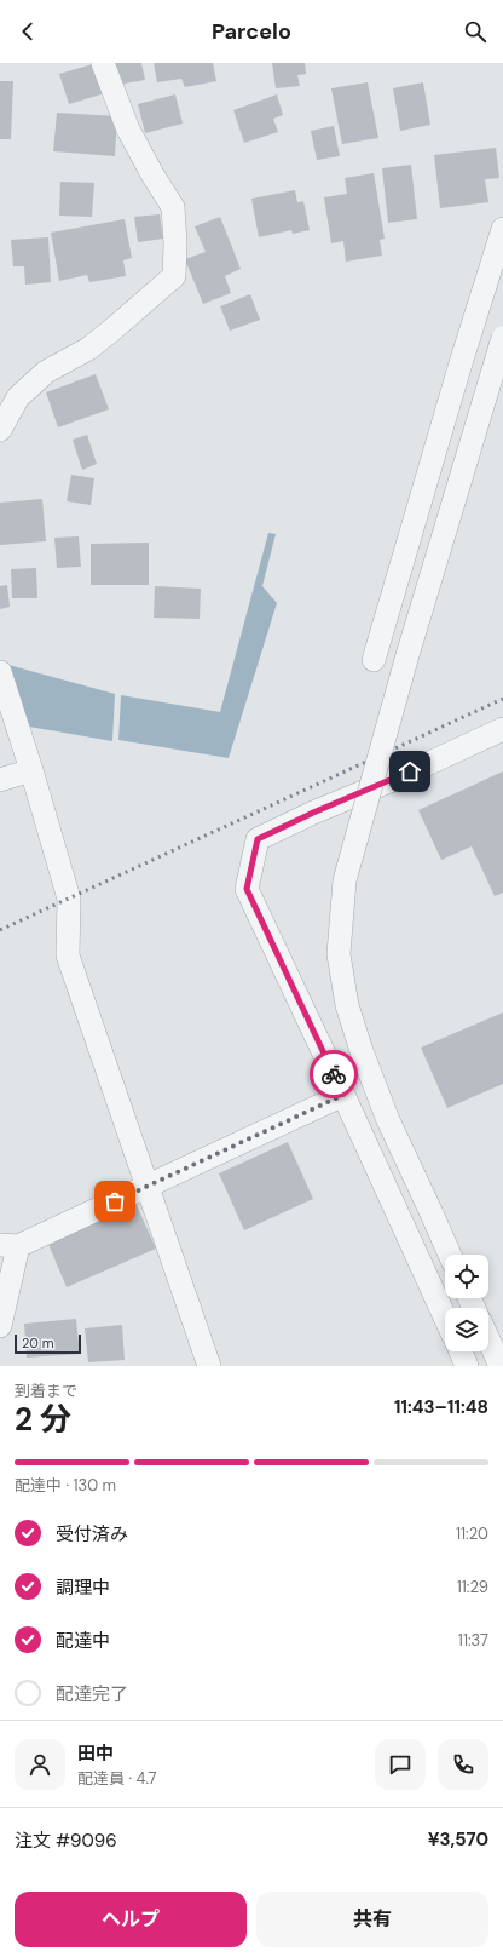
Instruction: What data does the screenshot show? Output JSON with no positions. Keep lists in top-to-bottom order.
{
  "scale_bar": "20 m",
  "page": {
    "header": "Parcelo",
    "scale": "20 m",
    "heading": ["2 分", "到着まで", "11:43–11:48"],
    "panel": [
      "田中",
      "配達員 · 4.7",
      "注文 #9096",
      "¥3,570"
    ],
    "bar": "配達中 · 130 m",
    "list": [
      ["受付済み", "11:20"],
      ["調理中", "11:29"],
      ["配達中", "11:37"],
      "配達完了"
    ],
    "buttons": ["ヘルプ", "共有"]
  }
}
